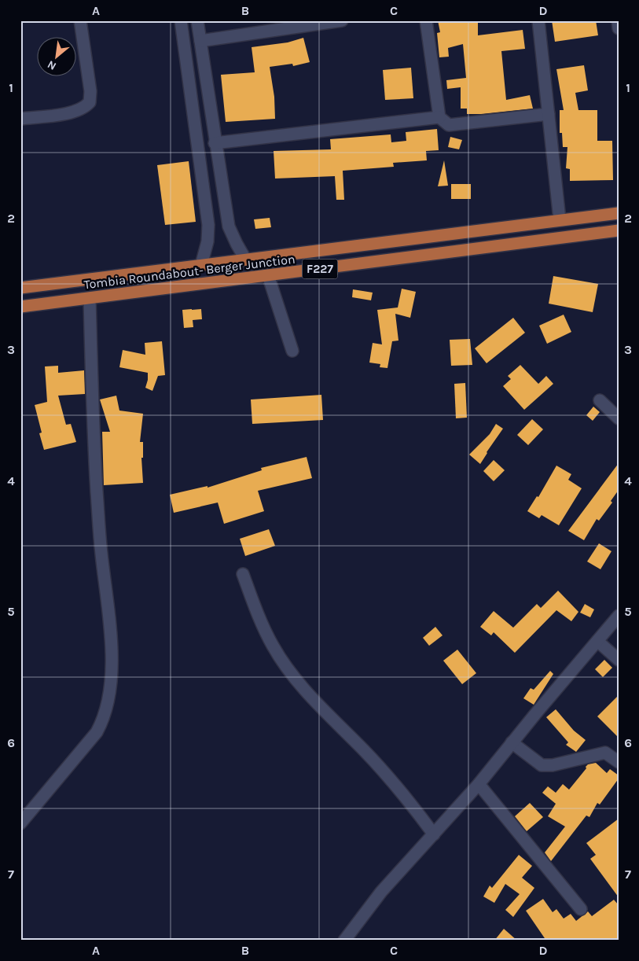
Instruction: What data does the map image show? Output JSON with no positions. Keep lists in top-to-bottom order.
{
  "streets": {
    "main road": ["F227", "Tombia Roundabout- Berger Junction"]
  },
  "north": "bottom left",
  "grid": {
    "columns": [
      "A",
      "B",
      "C",
      "D"
    ],
    "rows": [
      "1",
      "2",
      "3",
      "4",
      "5",
      "6",
      "7"
    ]
  }
}
